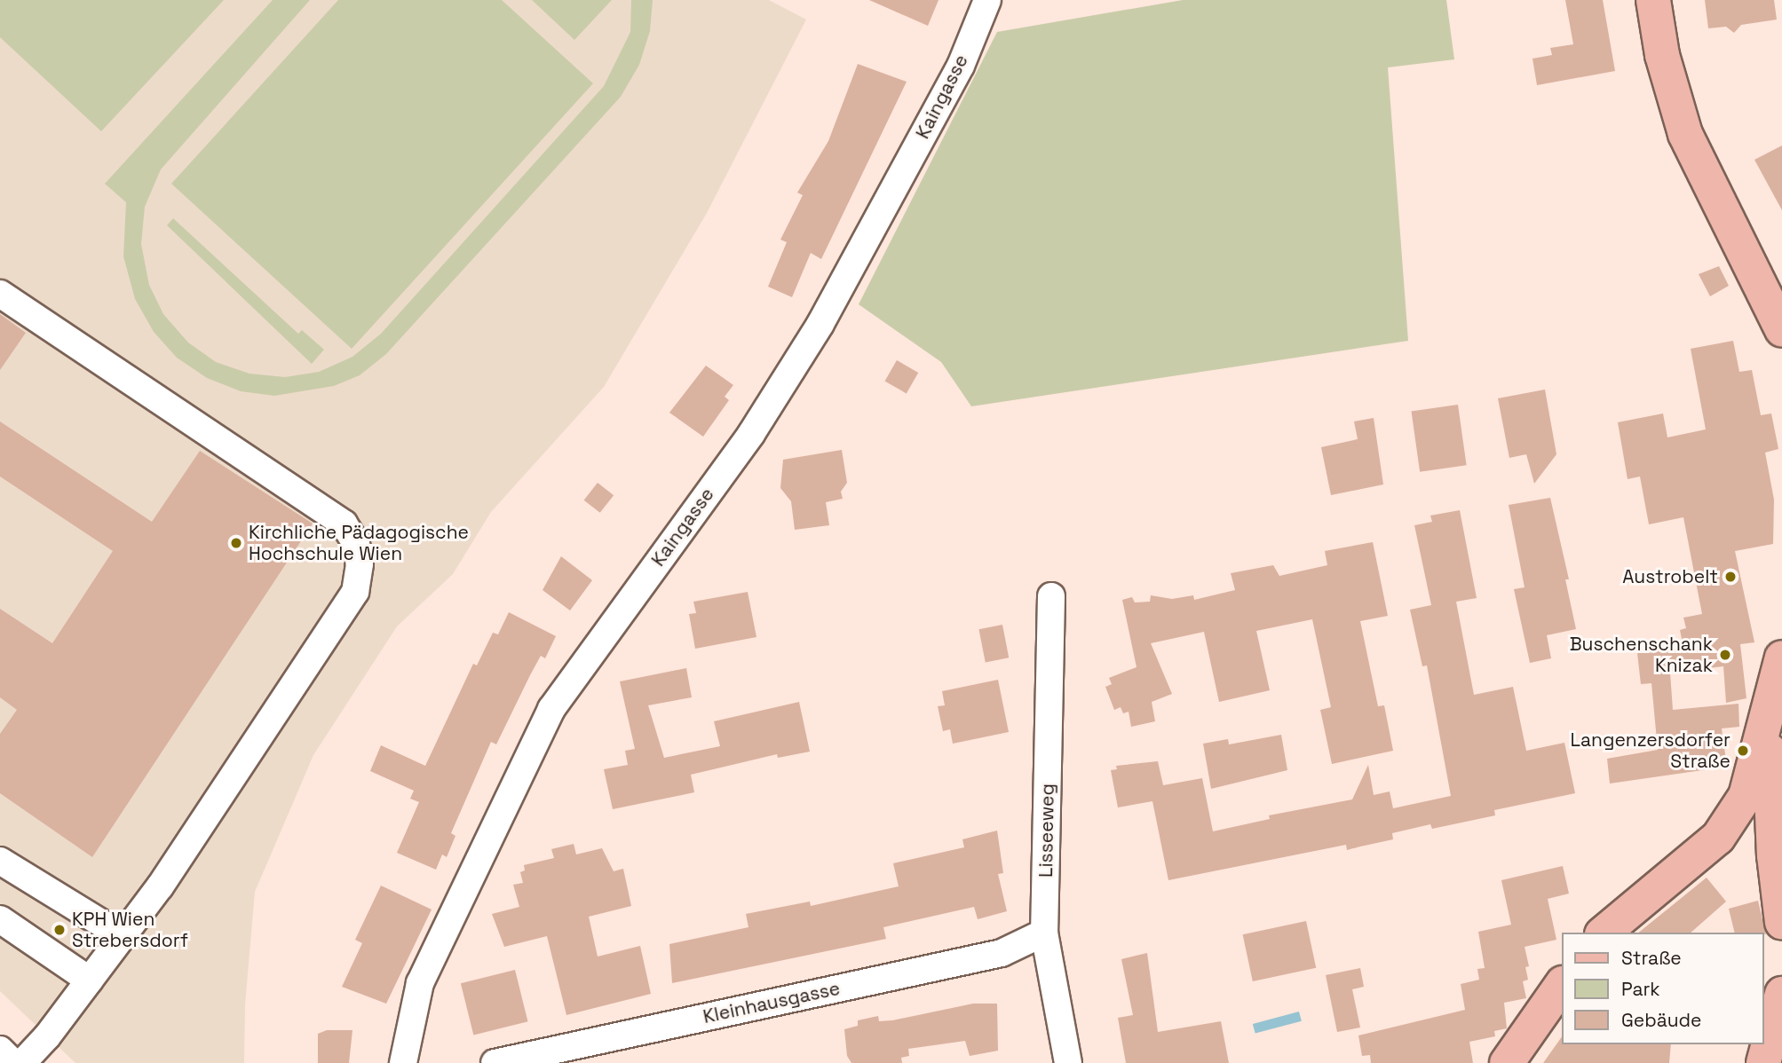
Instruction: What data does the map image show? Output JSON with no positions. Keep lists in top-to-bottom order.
{
  "streets": {
    "street": ["Kaingasse", "Lisseeweg", "Kleinhausgasse"]
  },
  "crossings": [
    ["Lisseeweg", "Kleinhausgasse"]
  ],
  "places": [
    "Kirchliche Pädagogische Hochschule Wien",
    "Austrobelt",
    "Buschenschank Knizak",
    "Langenzersdorfer Straße",
    "KPH Wien Strebersdorf"
  ],
  "legend": ["Straße", "Park", "Gebäude"]
}
